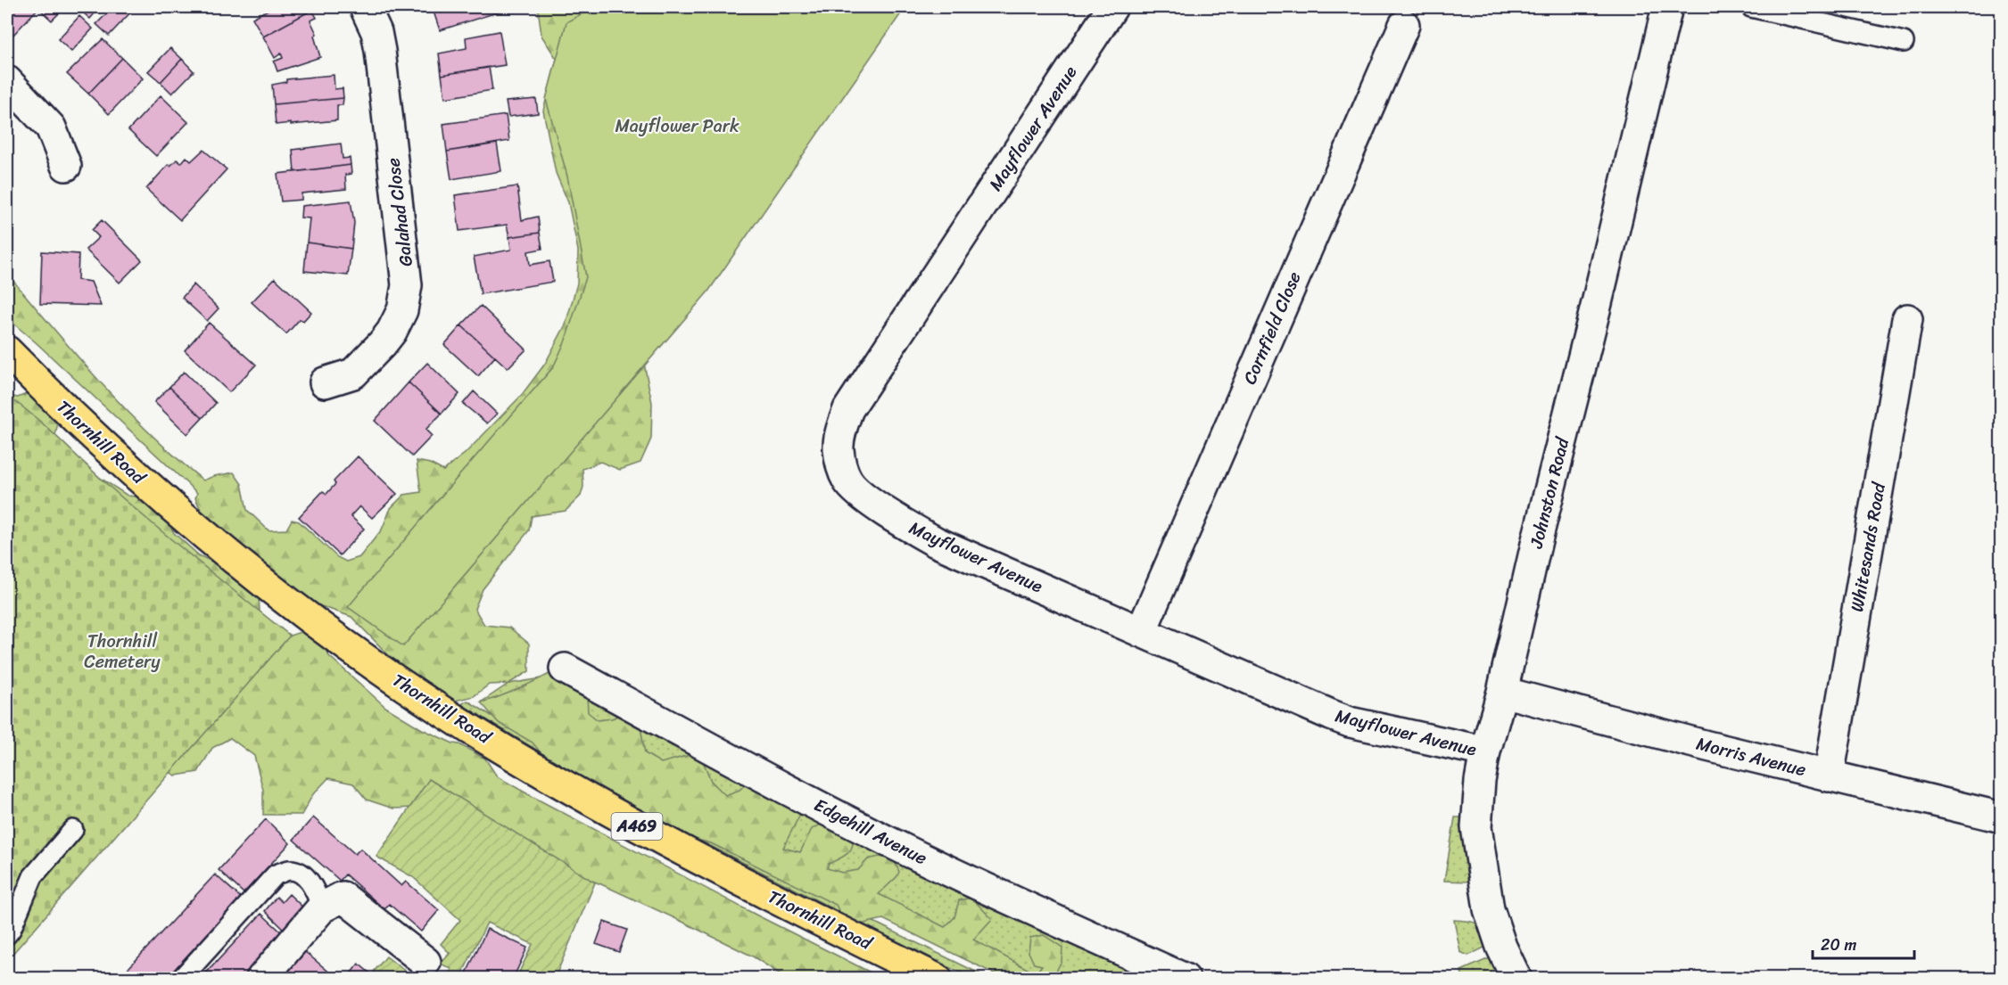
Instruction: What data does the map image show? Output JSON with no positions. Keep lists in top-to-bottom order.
{
  "streets": {
    "main road": ["Thornhill Road", "A469"],
    "street": [
      "Mayflower Avenue",
      "Galahad Close",
      "Cornfield Close",
      "Johnston Road",
      "Whitesands Road",
      "Morris Avenue",
      "Edgehill Avenue"
    ]
  },
  "crossings": [
    ["Mayflower Avenue", "Cornfield Close"],
    ["Mayflower Avenue", "Johnston Road"],
    ["Johnston Road", "Morris Avenue"],
    ["Whitesands Road", "Morris Avenue"]
  ],
  "parks": ["Mayflower Park", "Thornhill Cemetery"],
  "scale_bar": "20 m"
}
